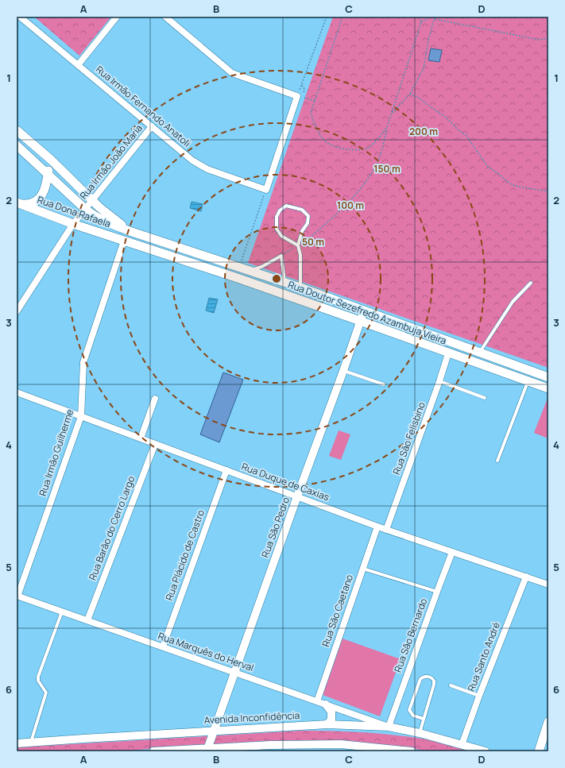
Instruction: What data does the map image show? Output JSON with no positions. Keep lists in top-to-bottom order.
{
  "streets": {
    "main road": ["Rua Dona Rafaela", "Rua Doutor Sezefredo Azambuja Vieira"],
    "street": [
      "Rua Irmão Fernando Anatoli",
      "Rua Irmão João Maria",
      "Rua São Felisbino",
      "Rua Irmão Guilherme",
      "Rua Duque de Caxias",
      "Rua São Pedro",
      "Rua Barão do Cerro Largo",
      "Rua Plácido de Castro",
      "Rua São Caetano",
      "Rua São Bernardo",
      "Rua Marquês do Herval",
      "Rua Santo André",
      "Avenida Inconfidência"
    ]
  },
  "crossings": [
    ["Rua Irmão Fernando Anatoli", "Rua Irmão João Maria"],
    ["Rua Irmão João Maria", "Rua Dona Rafaela"],
    ["Rua Irmão João Maria", "Rua Doutor Sezefredo Azambuja Vieira"],
    ["Rua Dona Rafaela", "Rua Doutor Sezefredo Azambuja Vieira"],
    ["Rua Dona Rafaela", "Rua Irmão Guilherme"],
    ["Rua Doutor Sezefredo Azambuja Vieira", "Rua São Felisbino"],
    ["Rua Doutor Sezefredo Azambuja Vieira", "Rua Irmão Guilherme"],
    ["Rua Doutor Sezefredo Azambuja Vieira", "Rua São Pedro"],
    ["Rua São Felisbino", "Rua Duque de Caxias"],
    ["Rua Irmão Guilherme", "Rua Duque de Caxias"],
    ["Rua Irmão Guilherme", "Rua Marquês do Herval"],
    ["Rua Duque de Caxias", "Rua São Pedro"],
    ["Rua Duque de Caxias", "Rua Barão do Cerro Largo"],
    ["Rua Duque de Caxias", "Rua Plácido de Castro"],
    ["Rua Duque de Caxias", "Rua São Caetano"],
    ["Rua Duque de Caxias", "Rua São Bernardo"],
    ["Rua Duque de Caxias", "Rua Santo André"],
    ["Rua São Pedro", "Rua Marquês do Herval"],
    ["Rua São Pedro", "Avenida Inconfidência"],
    ["Rua Barão do Cerro Largo", "Rua Marquês do Herval"],
    ["Rua Plácido de Castro", "Rua Marquês do Herval"],
    ["Rua São Caetano", "Rua Marquês do Herval"],
    ["Rua São Bernardo", "Rua Marquês do Herval"],
    ["Rua São Bernardo", "Avenida Inconfidência"],
    ["Rua Marquês do Herval", "Avenida Inconfidência"],
    ["Rua Santo André", "Avenida Inconfidência"]
  ],
  "grid": {
    "columns": [
      "A",
      "B",
      "C",
      "D"
    ],
    "rows": [
      "1",
      "2",
      "3",
      "4",
      "5",
      "6"
    ]
  },
  "rings": [
    "200 m",
    "150 m",
    "100 m",
    "50 m"
  ]
}
